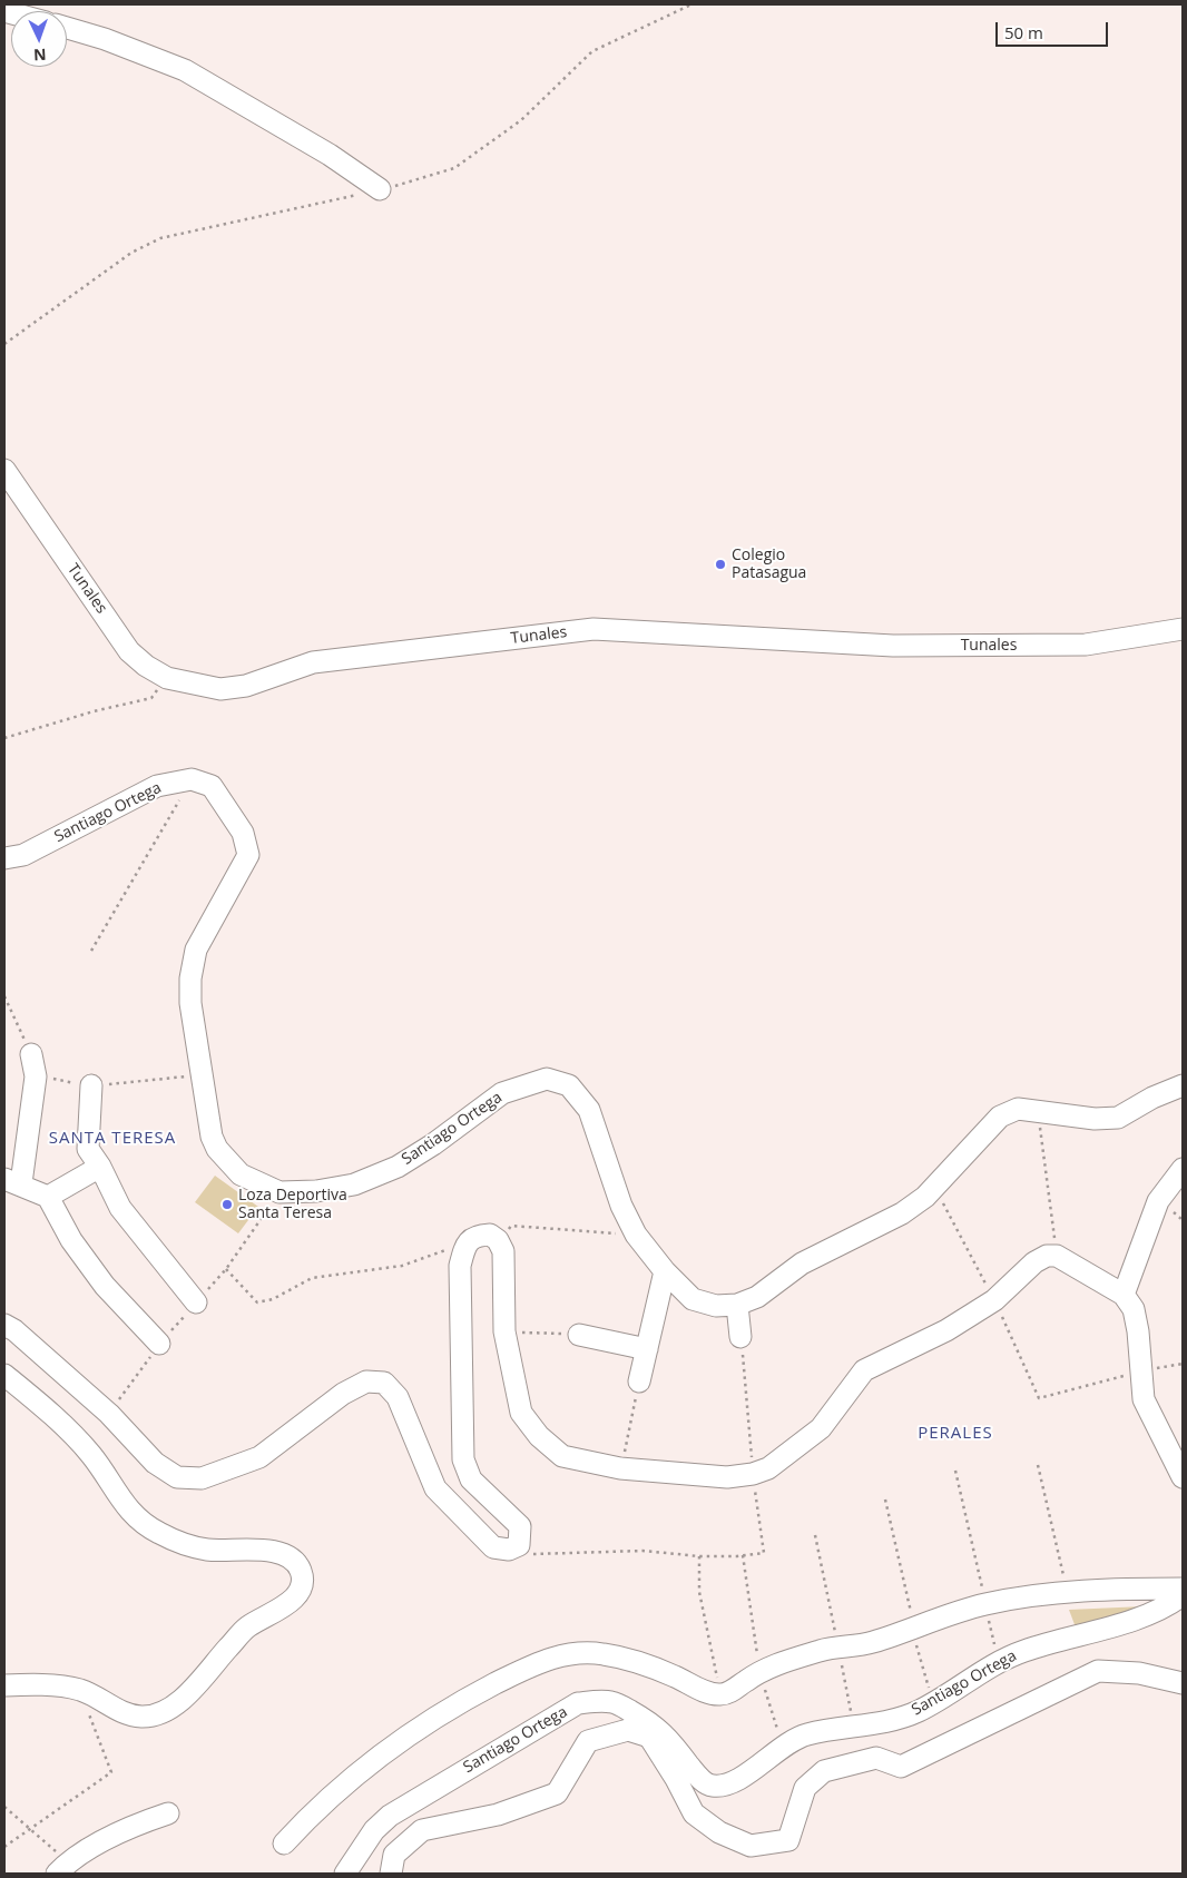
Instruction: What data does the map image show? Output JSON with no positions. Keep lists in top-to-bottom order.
{
  "streets": {
    "street": ["Tunales", "Santiago Ortega"]
  },
  "districts": ["SANTA TERESA", "PERALES"],
  "places": ["Colegio Patasagua", "Loza Deportiva Santa Teresa"],
  "scale_bar": "50 m",
  "north": "bottom"
}
